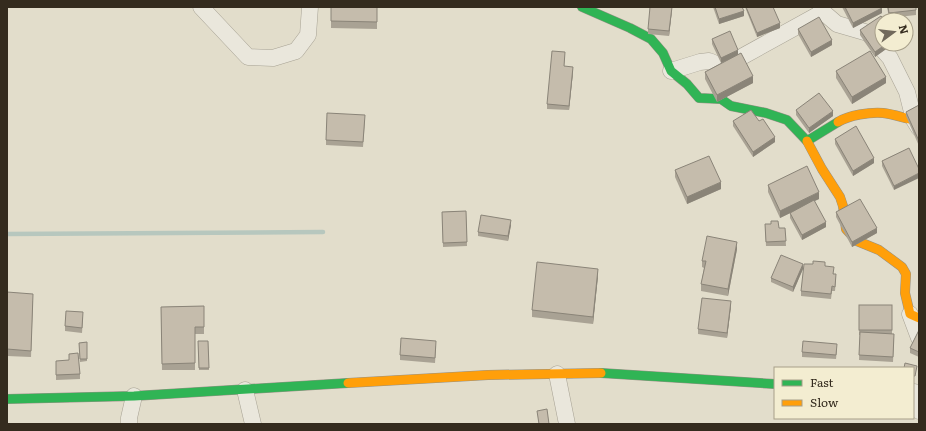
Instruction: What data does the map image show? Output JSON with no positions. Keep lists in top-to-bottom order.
{
  "legend": ["Fast", "Slow"],
  "north": "right"
}
